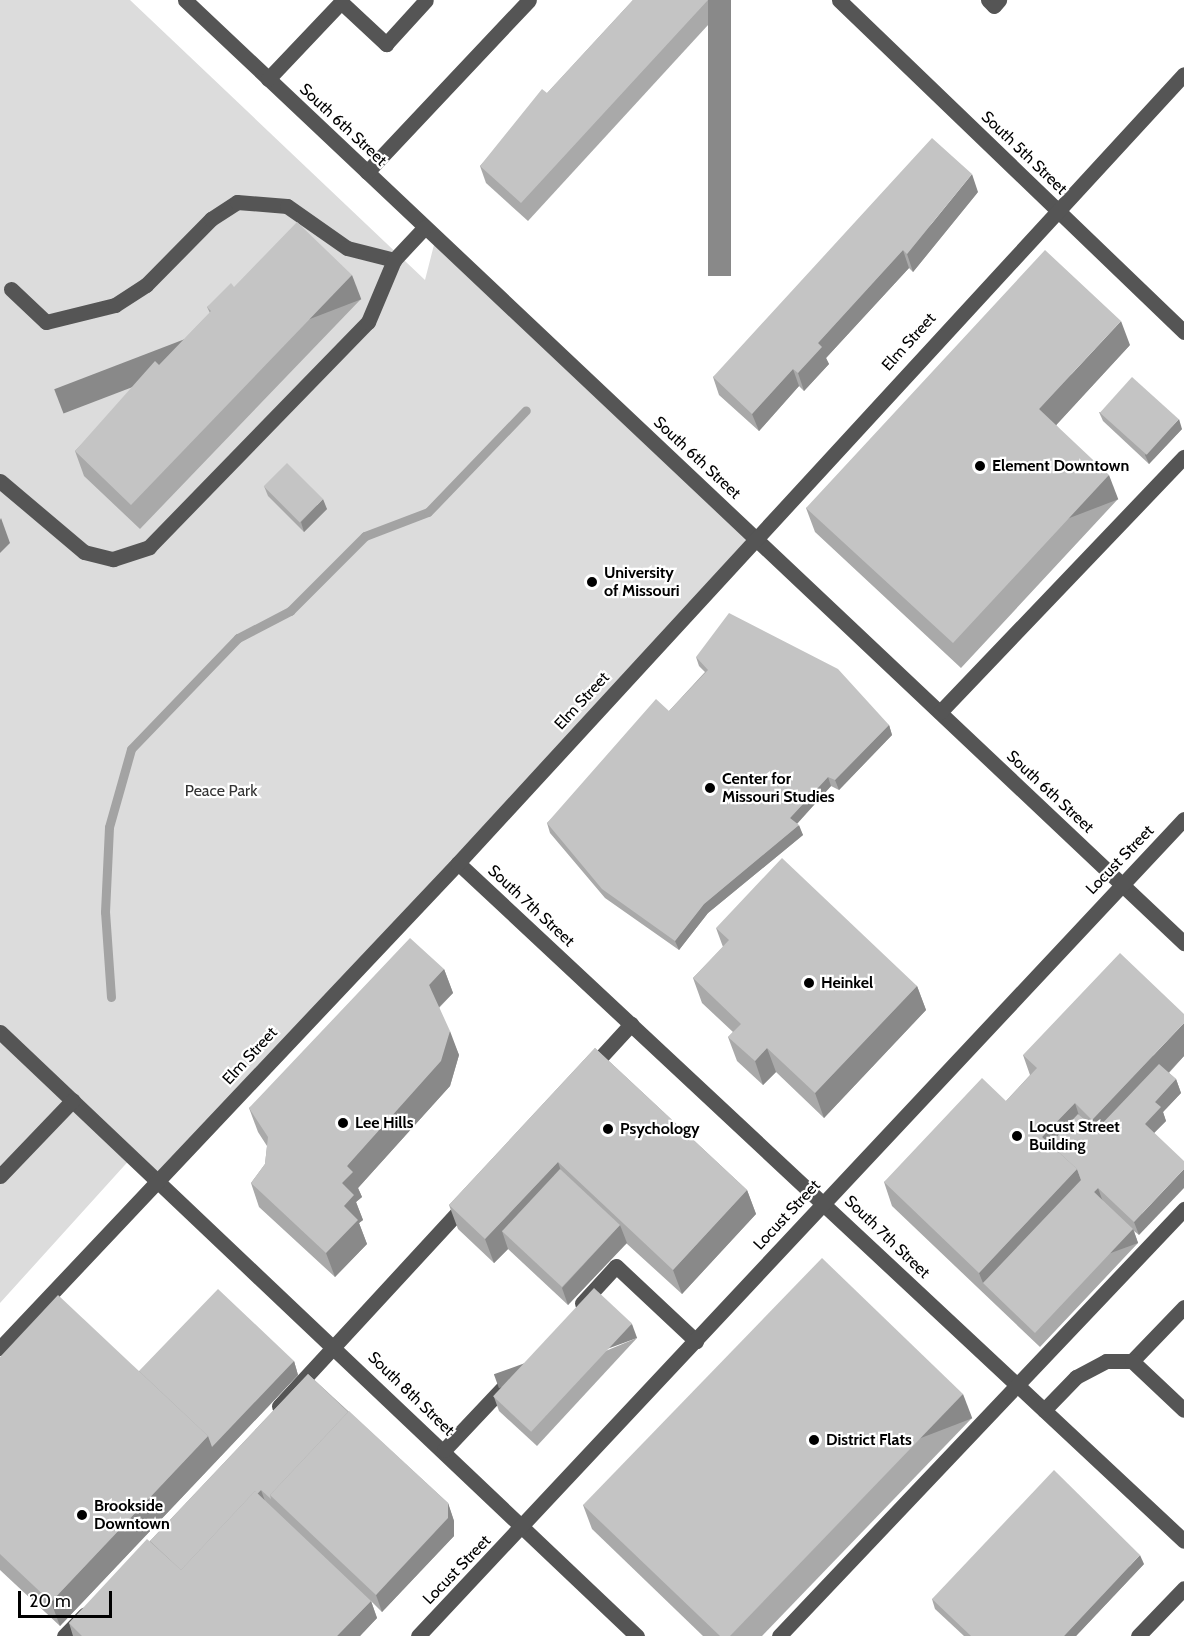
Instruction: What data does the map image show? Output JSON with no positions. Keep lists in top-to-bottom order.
{
  "streets": {
    "street": [
      "South 6th Street",
      "South 5th Street",
      "Elm Street",
      "Locust Street",
      "South 7th Street",
      "South 8th Street"
    ]
  },
  "crossings": [
    ["South 6th Street", "Elm Street"],
    ["South 6th Street", "Locust Street"],
    ["South 5th Street", "Elm Street"],
    ["Elm Street", "South 7th Street"],
    ["Elm Street", "South 8th Street"],
    ["Locust Street", "South 7th Street"],
    ["Locust Street", "South 8th Street"]
  ],
  "parks": ["Peace Park"],
  "places": [
    "Element Downtown",
    "University of Missouri",
    "Center for Missouri Studies",
    "Heinkel",
    "Lee Hills",
    "Psychology",
    "Locust Street Building",
    "District Flats",
    "Brookside Downtown"
  ],
  "scale_bar": "20 m"
}
